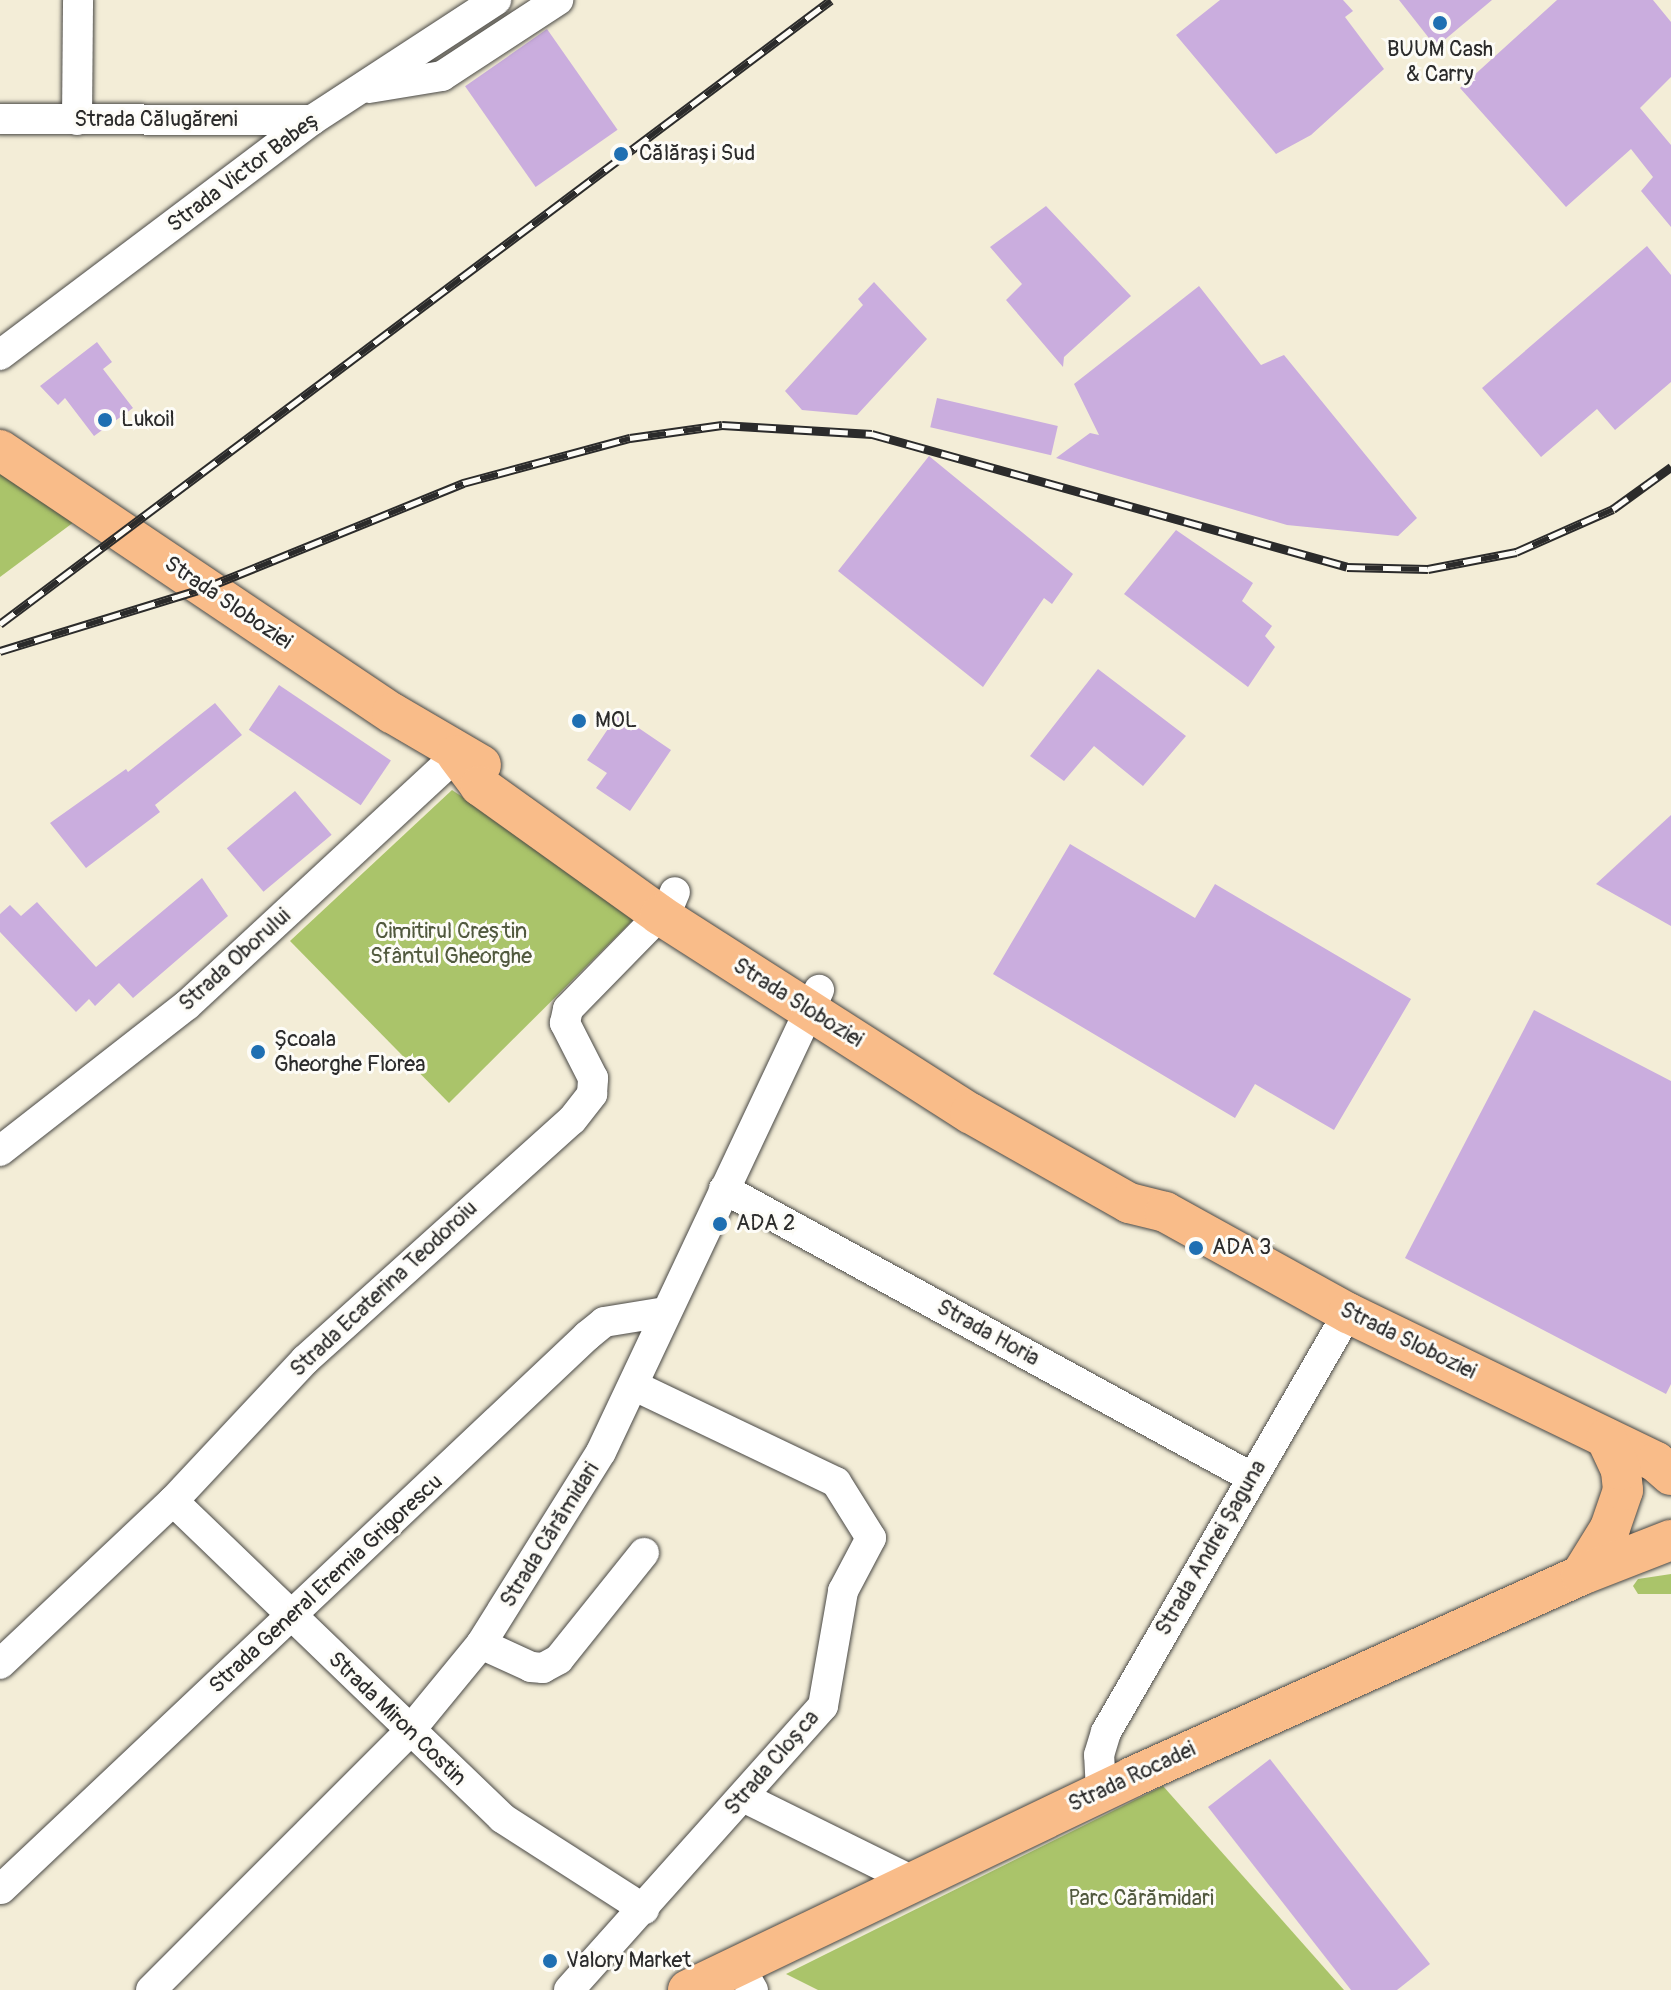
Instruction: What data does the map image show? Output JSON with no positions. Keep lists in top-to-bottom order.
{
  "streets": {
    "main road": ["Strada Sloboziei", "Strada Rocadei"],
    "street": [
      "Strada Călugăreni",
      "Strada Victor Babeș",
      "Strada Oborului",
      "Strada Ecaterina Teodoroiu",
      "Strada Horia",
      "Strada Cărămidari",
      "Strada Andrei Șaguna",
      "Strada General Eremia Grigorescu",
      "Strada Miron Costin",
      "Strada Cloșca"
    ]
  },
  "crossings": [
    ["Strada Călugăreni", "Strada Victor Babeș"],
    ["Strada Sloboziei", "Strada Oborului"],
    ["Strada Sloboziei", "Strada Ecaterina Teodoroiu"],
    ["Strada Sloboziei", "Strada Cărămidari"],
    ["Strada Sloboziei", "Strada Andrei Șaguna"],
    ["Strada Ecaterina Teodoroiu", "Strada Miron Costin"],
    ["Strada Horia", "Strada Cărămidari"],
    ["Strada Horia", "Strada Andrei Șaguna"],
    ["Strada Cărămidari", "Strada General Eremia Grigorescu"],
    ["Strada Cărămidari", "Strada Miron Costin"],
    ["Strada Cărămidari", "Strada Cloșca"],
    ["Strada Andrei Șaguna", "Strada Rocadei"],
    ["Strada General Eremia Grigorescu", "Strada Miron Costin"],
    ["Strada Miron Costin", "Strada Cloșca"]
  ],
  "parks": ["Cimitirul Creștin Sfântul Gheorghe", "Parc Cărămidari"],
  "places": [
    "BUUM Cash & Carry",
    "Călărași Sud",
    "Lukoil",
    "MOL",
    "Școala Gheorghe Florea",
    "ADA 2",
    "ADA 3",
    "Valory Market"
  ]
}
